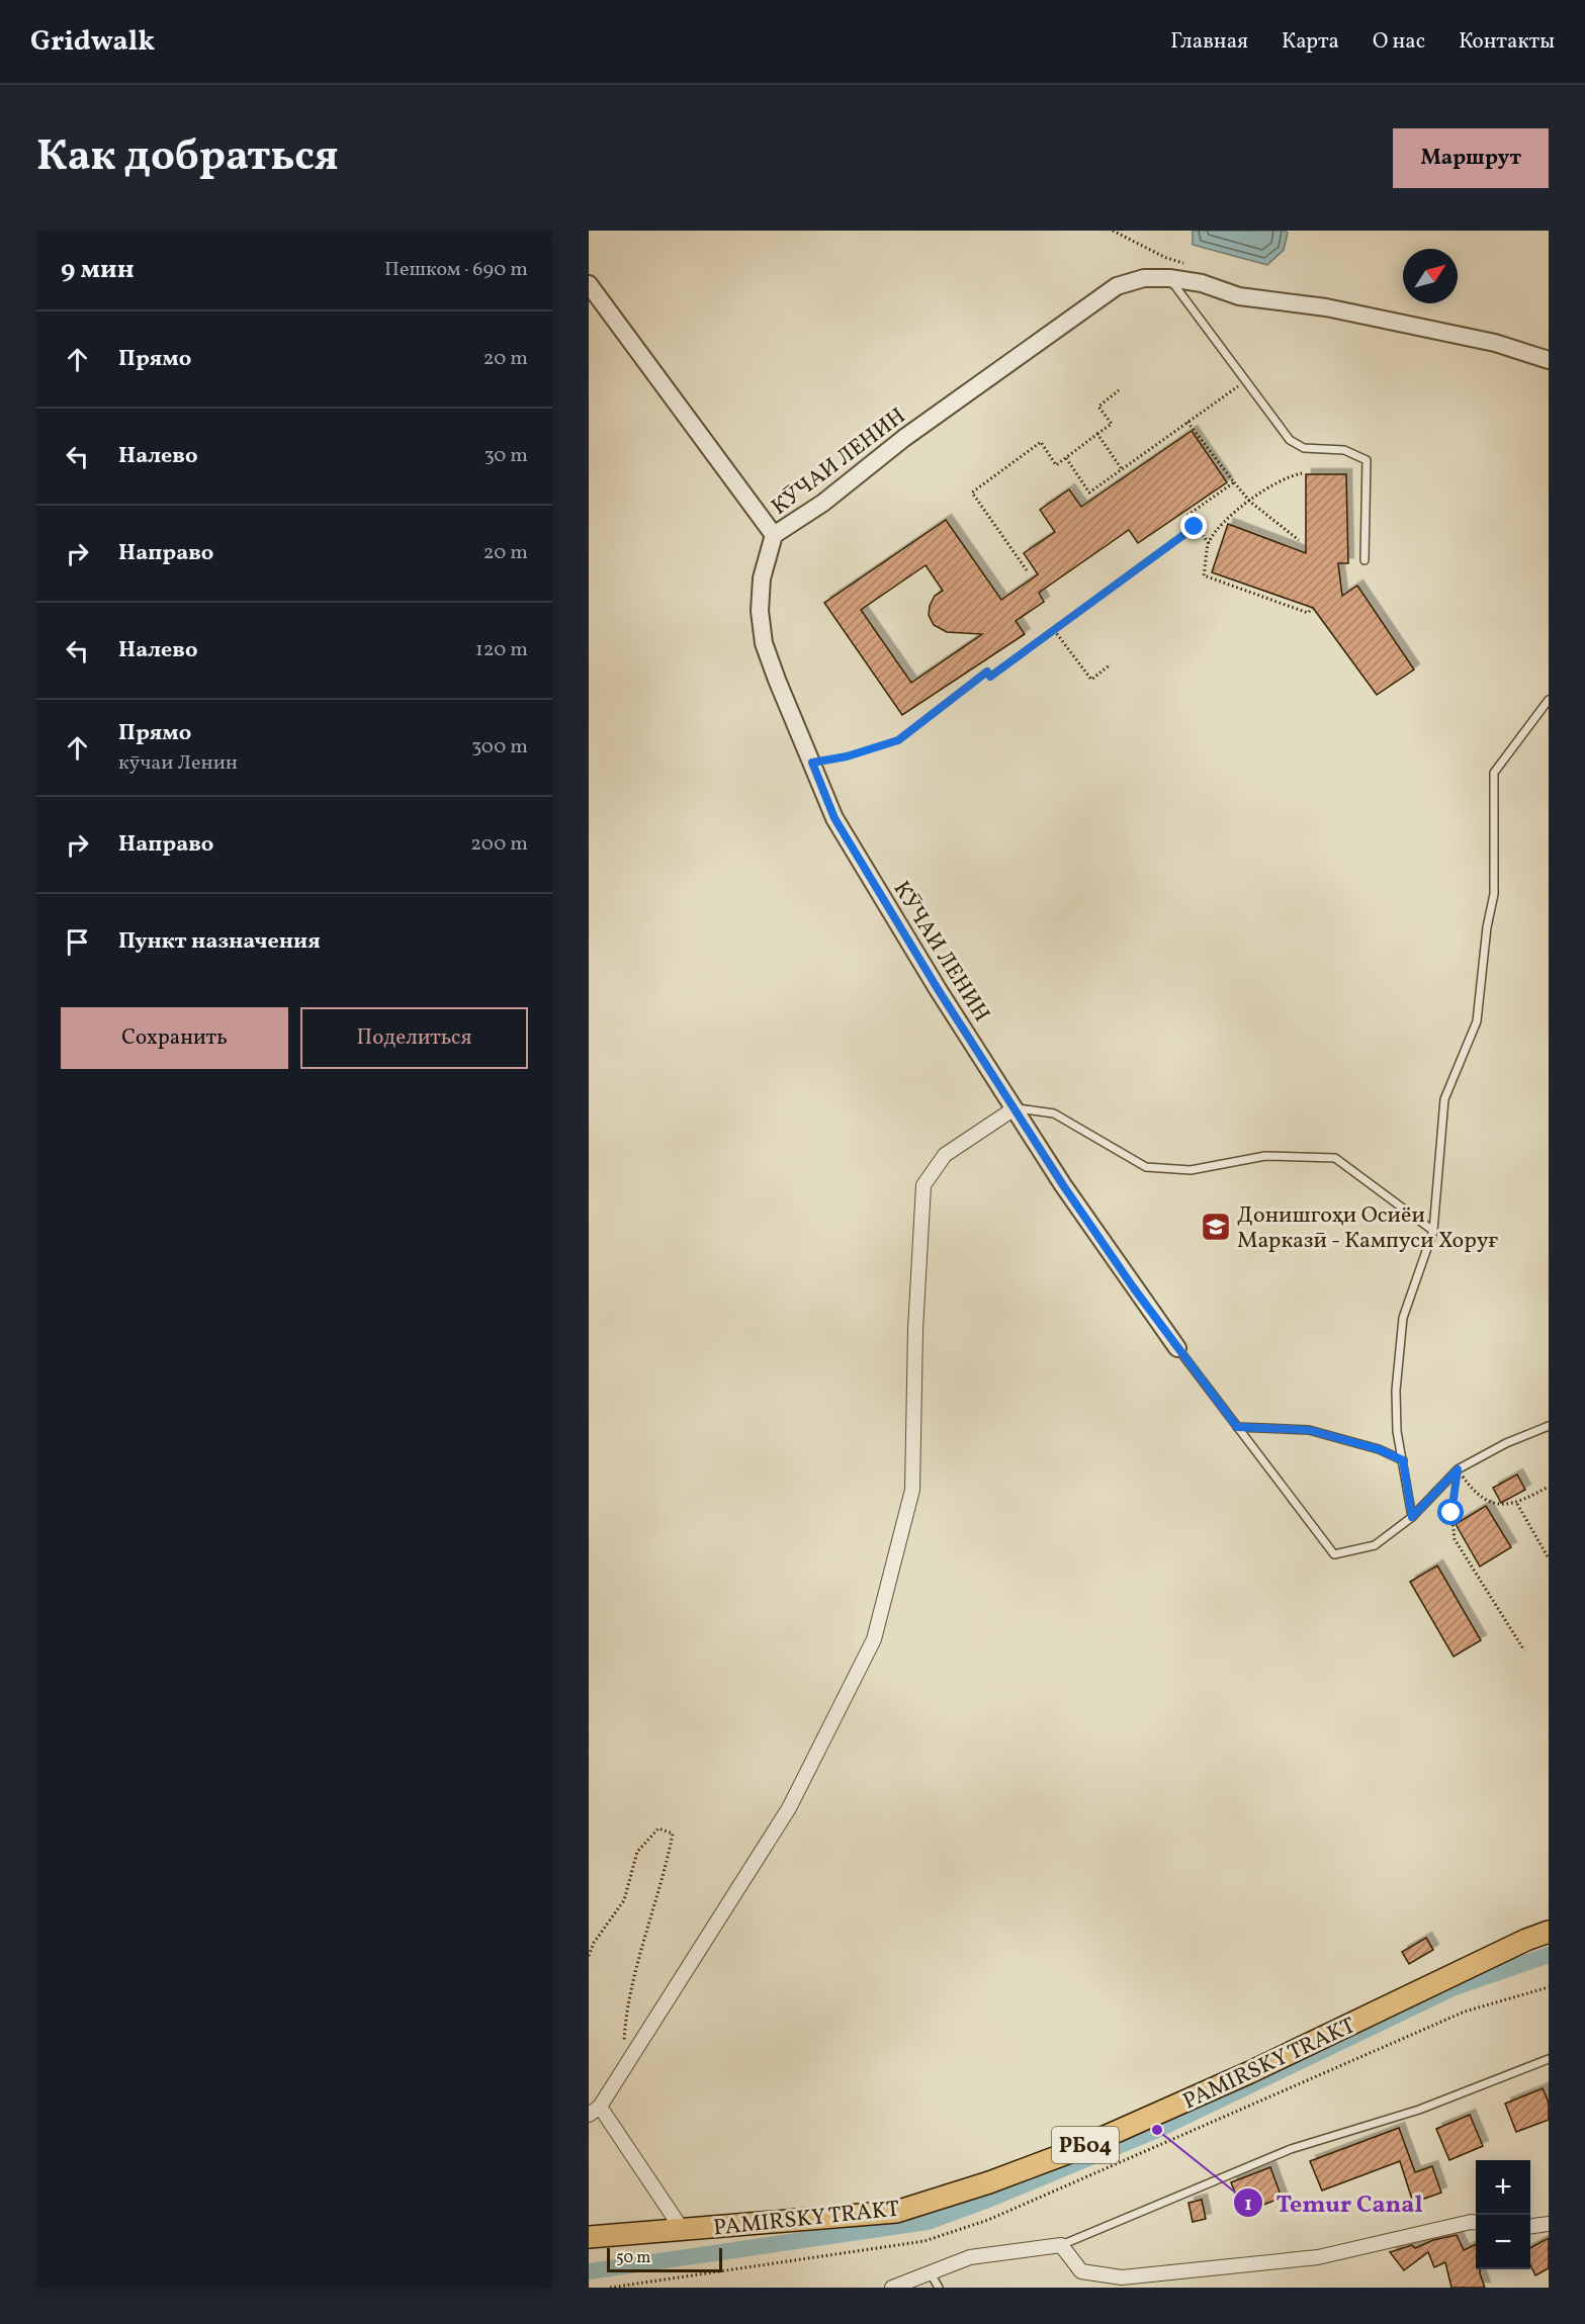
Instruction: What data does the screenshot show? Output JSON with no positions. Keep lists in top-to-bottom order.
{
  "streets": {
    "main road": ["PAMIRSKY TRAKT", "РБ04"],
    "street": ["КӮЧАИ ЛЕНИН"]
  },
  "places": {
    "school or university": ["Донишгоҳи Осиёи Марказӣ - Кампуси Хоруғ"],
    "other": ["Temur Canal"]
  },
  "scale_bar": "50 m",
  "north": "top right",
  "page": {
    "header": "Gridwalk",
    "nav": [
      "Главная",
      "Карта",
      "О нас",
      "Контакты"
    ],
    "title": "Как добраться",
    "buttons": [
      "Маршрут",
      ["Сохранить", "Поделиться"]
    ],
    "heading": ["9 мин", "Пешком · 690 m"],
    "list": [
      ["Прямо", "20 m"],
      ["Налево", "30 m"],
      ["Направо", "20 m"],
      ["Налево", "120 m"],
      ["Прямо", "кӯчаи Ленин", "300 m"],
      ["Направо", "200 m"],
      "Пункт назначения"
    ],
    "map_buttons": ["+", "−"],
    "scale": "50 m"
  }
}
